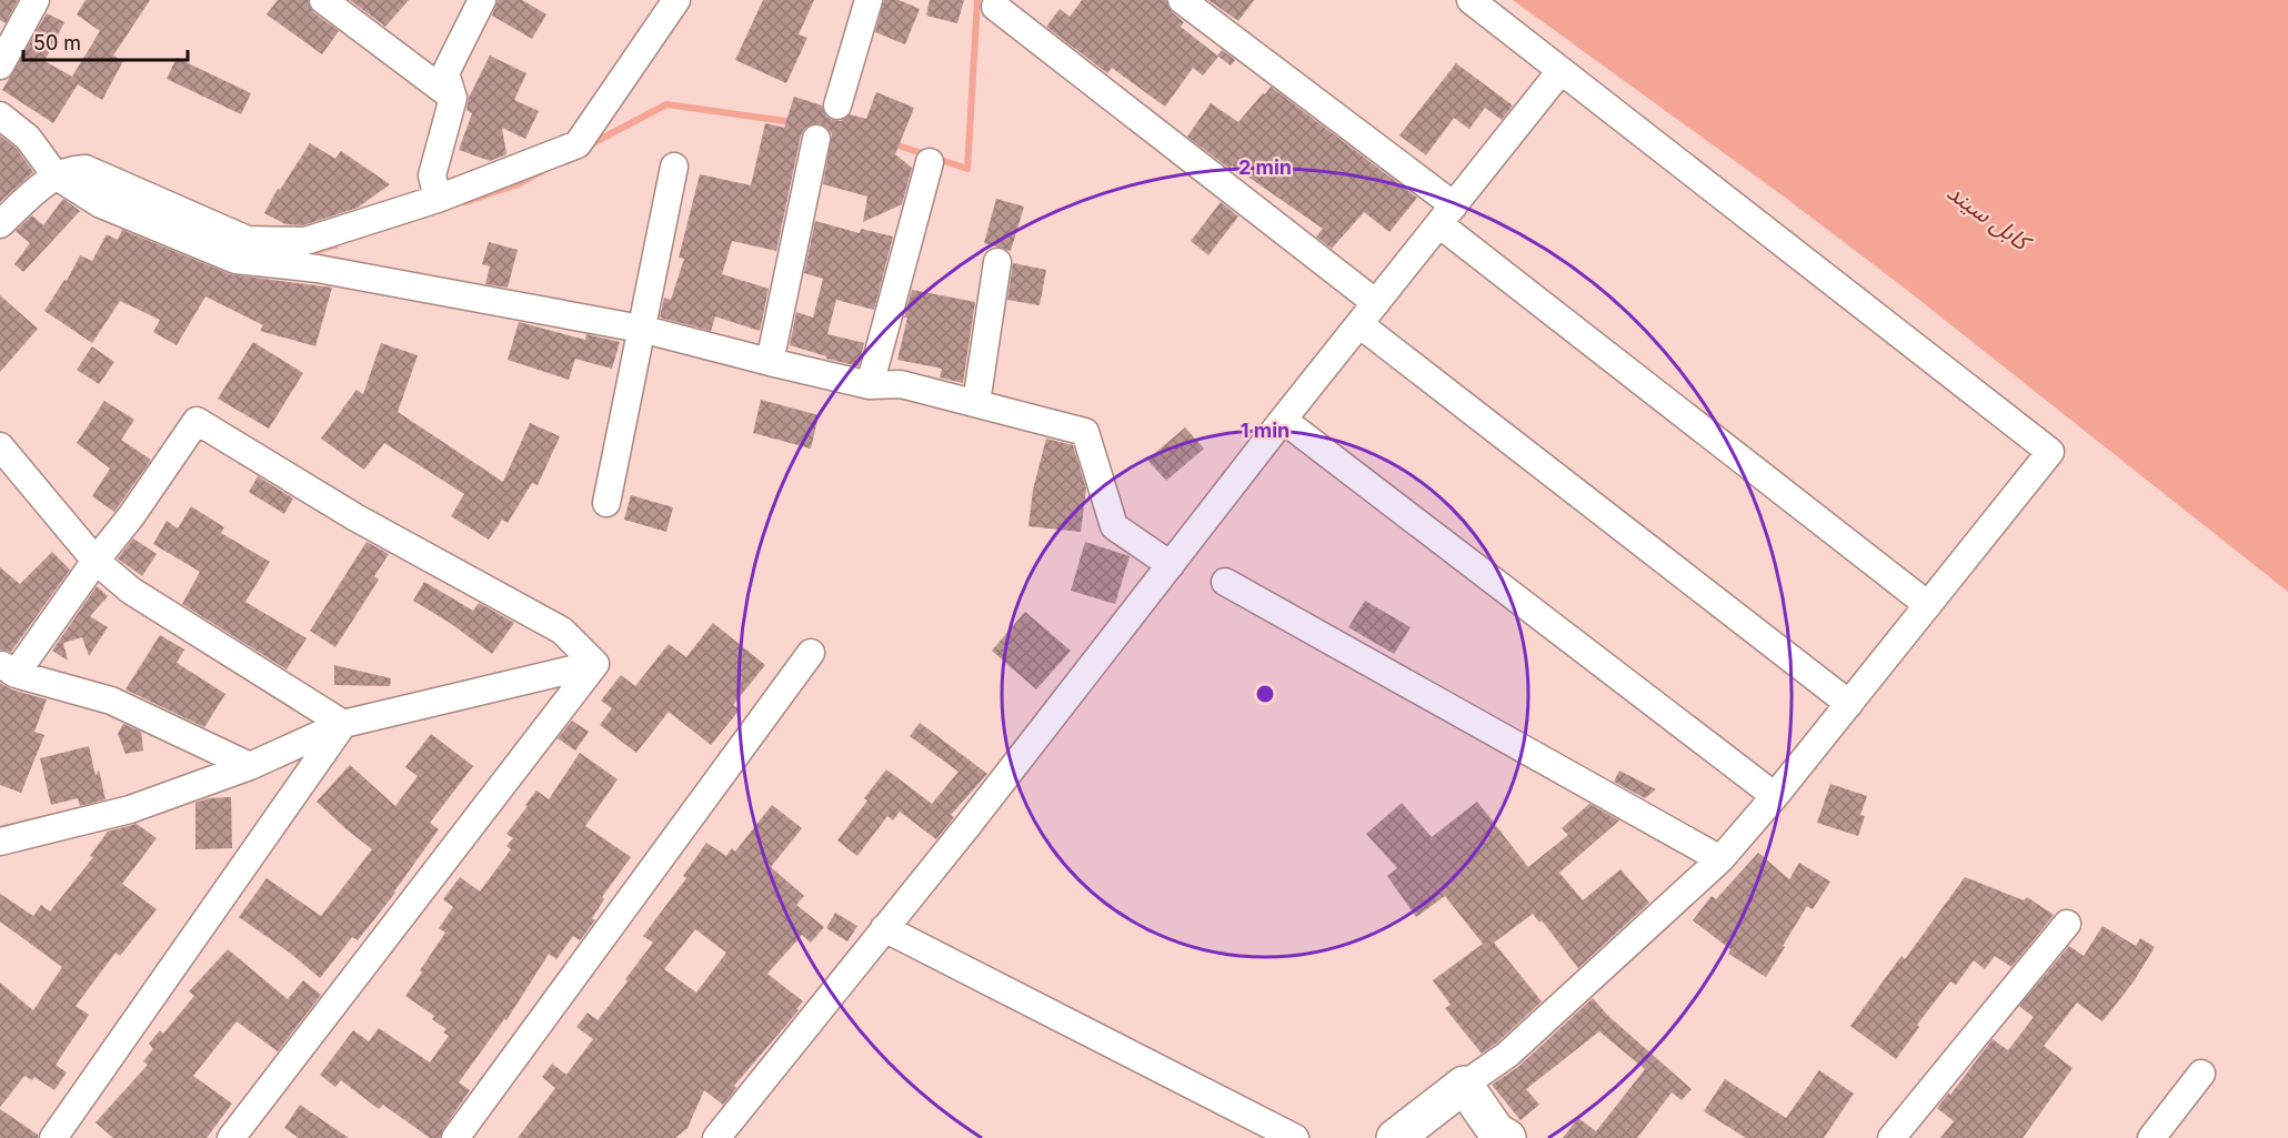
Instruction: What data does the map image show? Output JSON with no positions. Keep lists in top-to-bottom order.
{
  "water": ["کابل سيند"],
  "scale_bar": "50 m",
  "rings": ["2 min", "1 min"]
}
